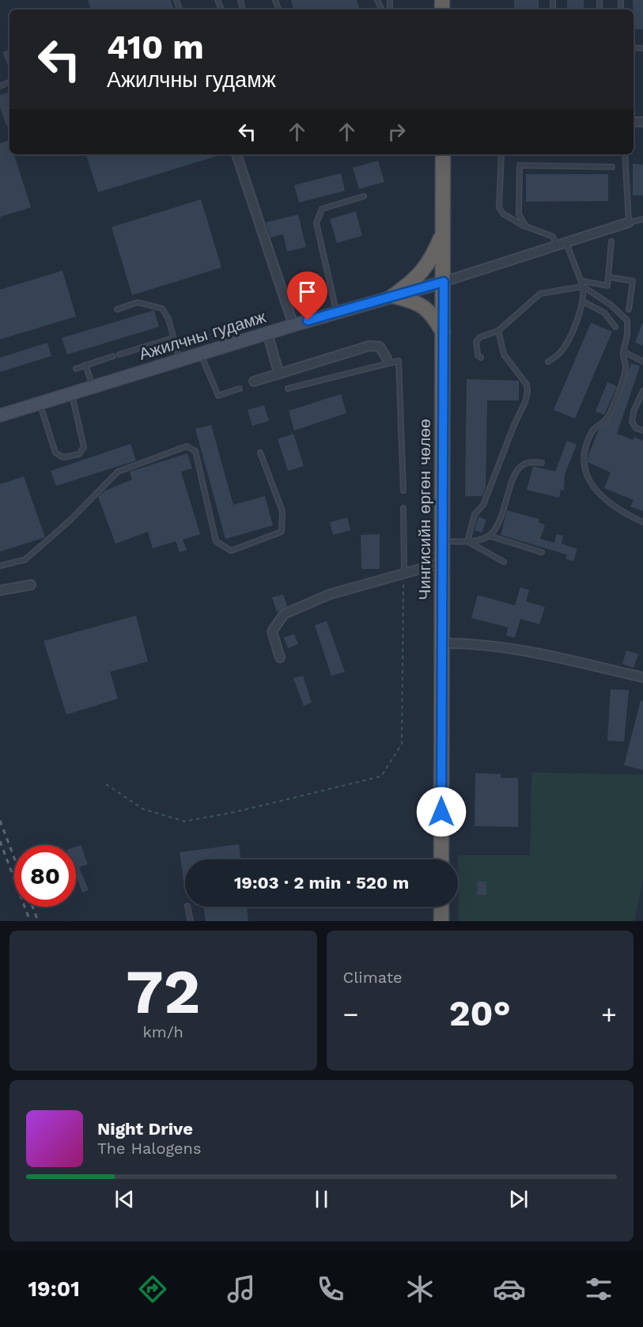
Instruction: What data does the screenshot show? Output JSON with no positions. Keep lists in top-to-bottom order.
{
  "streets": {
    "highway": ["Чингисийн өргөн чөлөө"],
    "main road": ["Ажилчны гудамж"]
  },
  "crossings": [
    ["Ажилчны гудамж", "Чингисийн өргөн чөлөө"]
  ],
  "page": {
    "turn": ["410 m", "Ажилчны гудамж"],
    "limit": "80",
    "trip": "19:03 · 2 min · 520 m",
    "tile": [
      ["72", "km/h"],
      "Climate"
    ],
    "heat": ["−", "20°", "+"],
    "song": ["Night Drive", "The Halogens"],
    "tabs": "19:01"
  }
}
